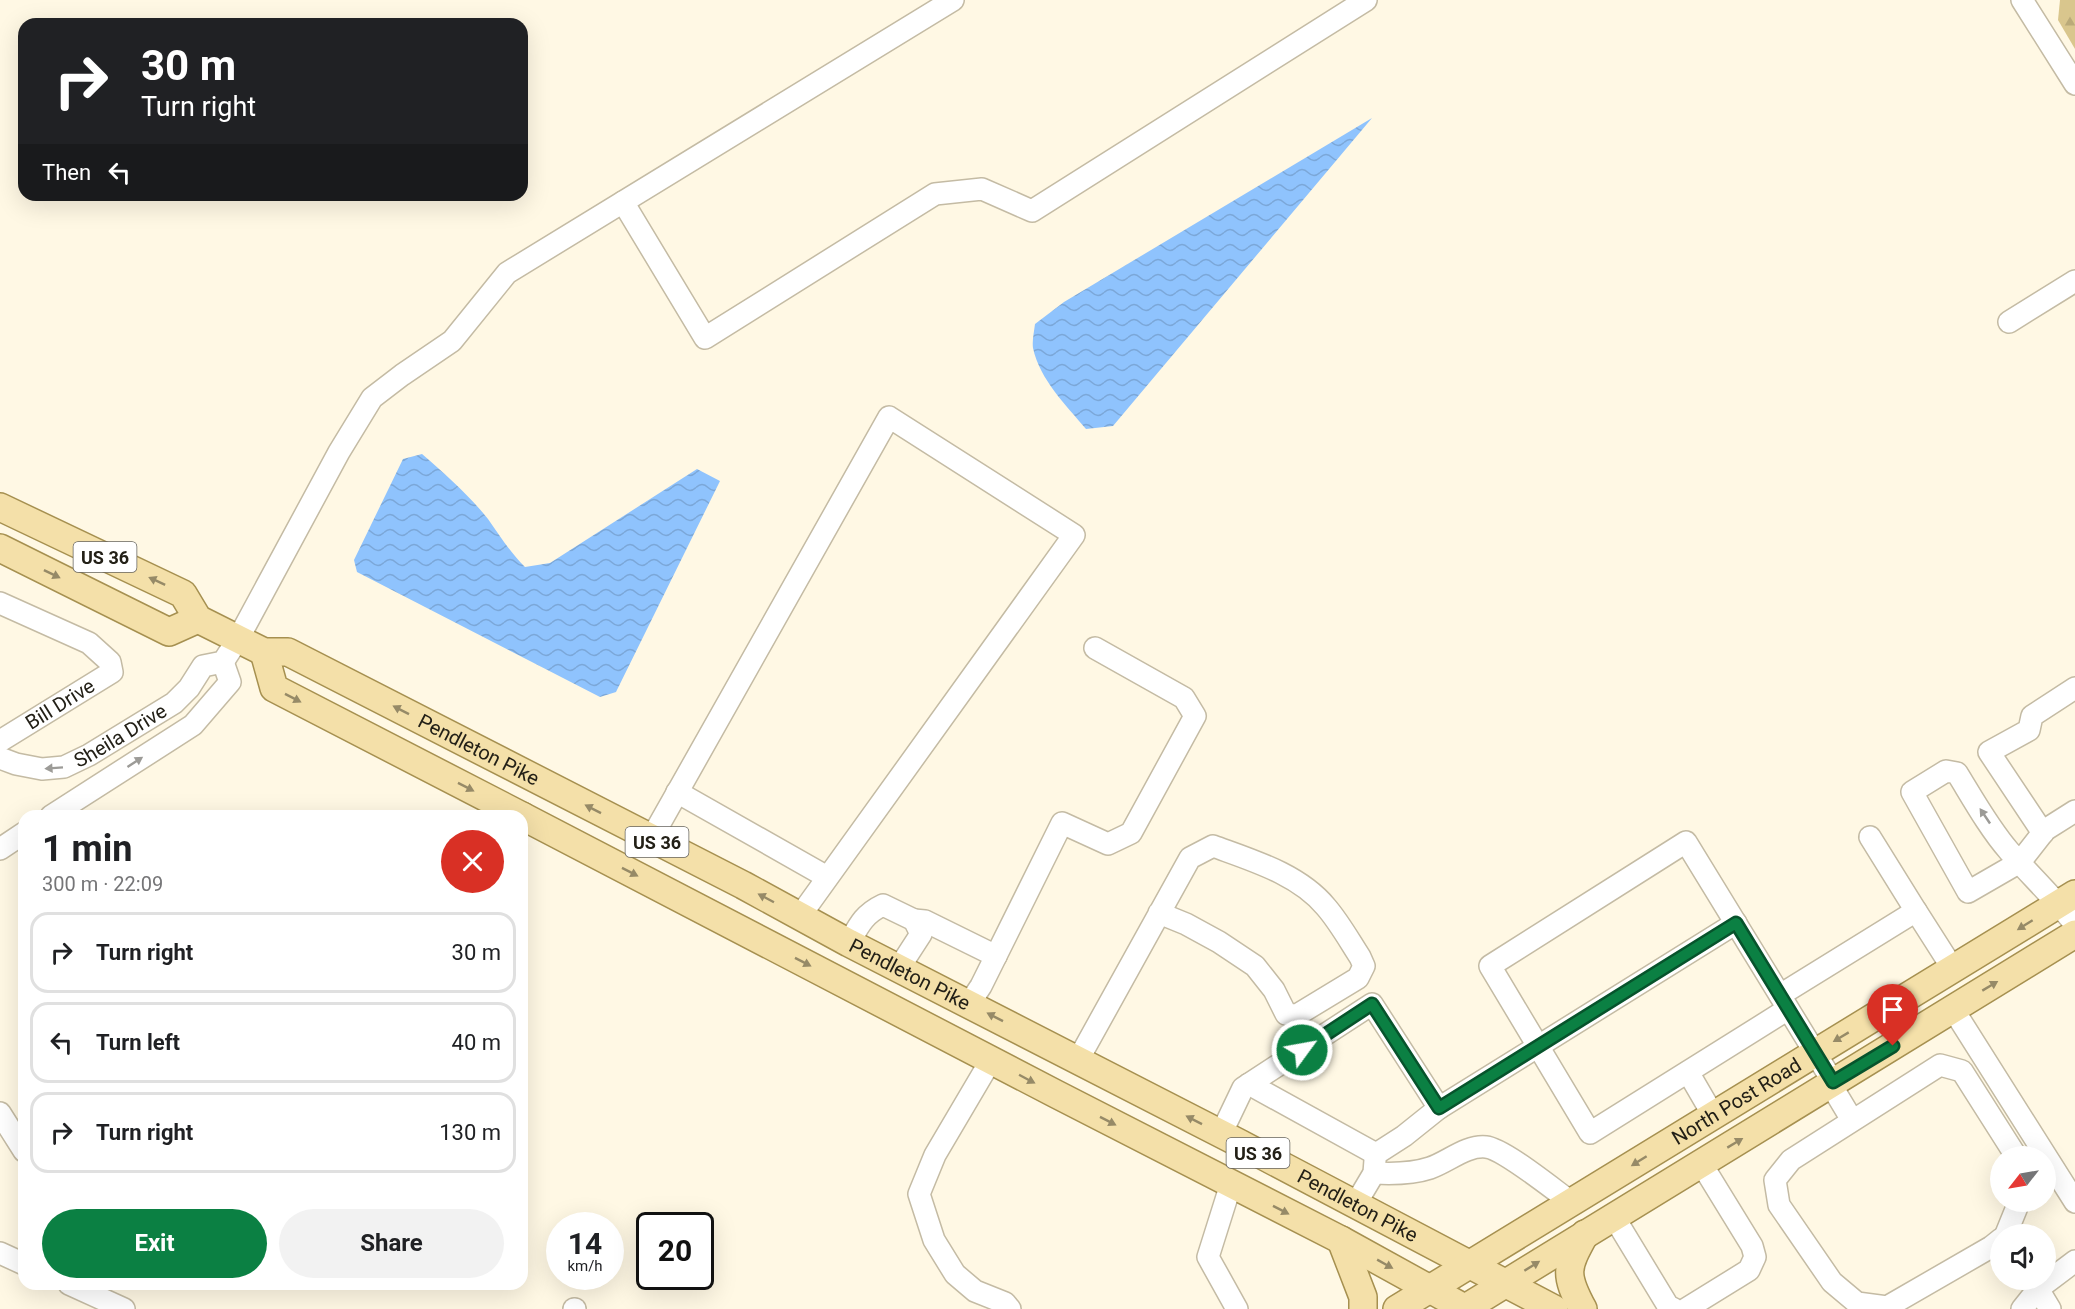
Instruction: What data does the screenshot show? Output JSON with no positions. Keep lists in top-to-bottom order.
{
  "streets": {
    "main road": ["US 36", "Pendleton Pike", "North Post Road"],
    "street": ["Bill Drive", "Sheila Drive"]
  },
  "crossings": [
    ["US 36", "Pendleton Pike"],
    ["Sheila Drive", "Pendleton Pike"],
    ["Pendleton Pike", "North Post Road"]
  ],
  "north": "bottom left",
  "page": {
    "turn": ["30 m", "Turn right"],
    "then": "Then",
    "heading": ["1 min", "300 m · 22:09"],
    "list": [
      {
        "name": "Turn right",
        "value": "30 m"
      },
      {
        "name": "Turn left",
        "value": "40 m"
      },
      {
        "name": "Turn right",
        "value": "130 m"
      }
    ],
    "buttons": ["Exit", "Share"],
    "speed": "14 km/h",
    "limit": "20"
  }
}
